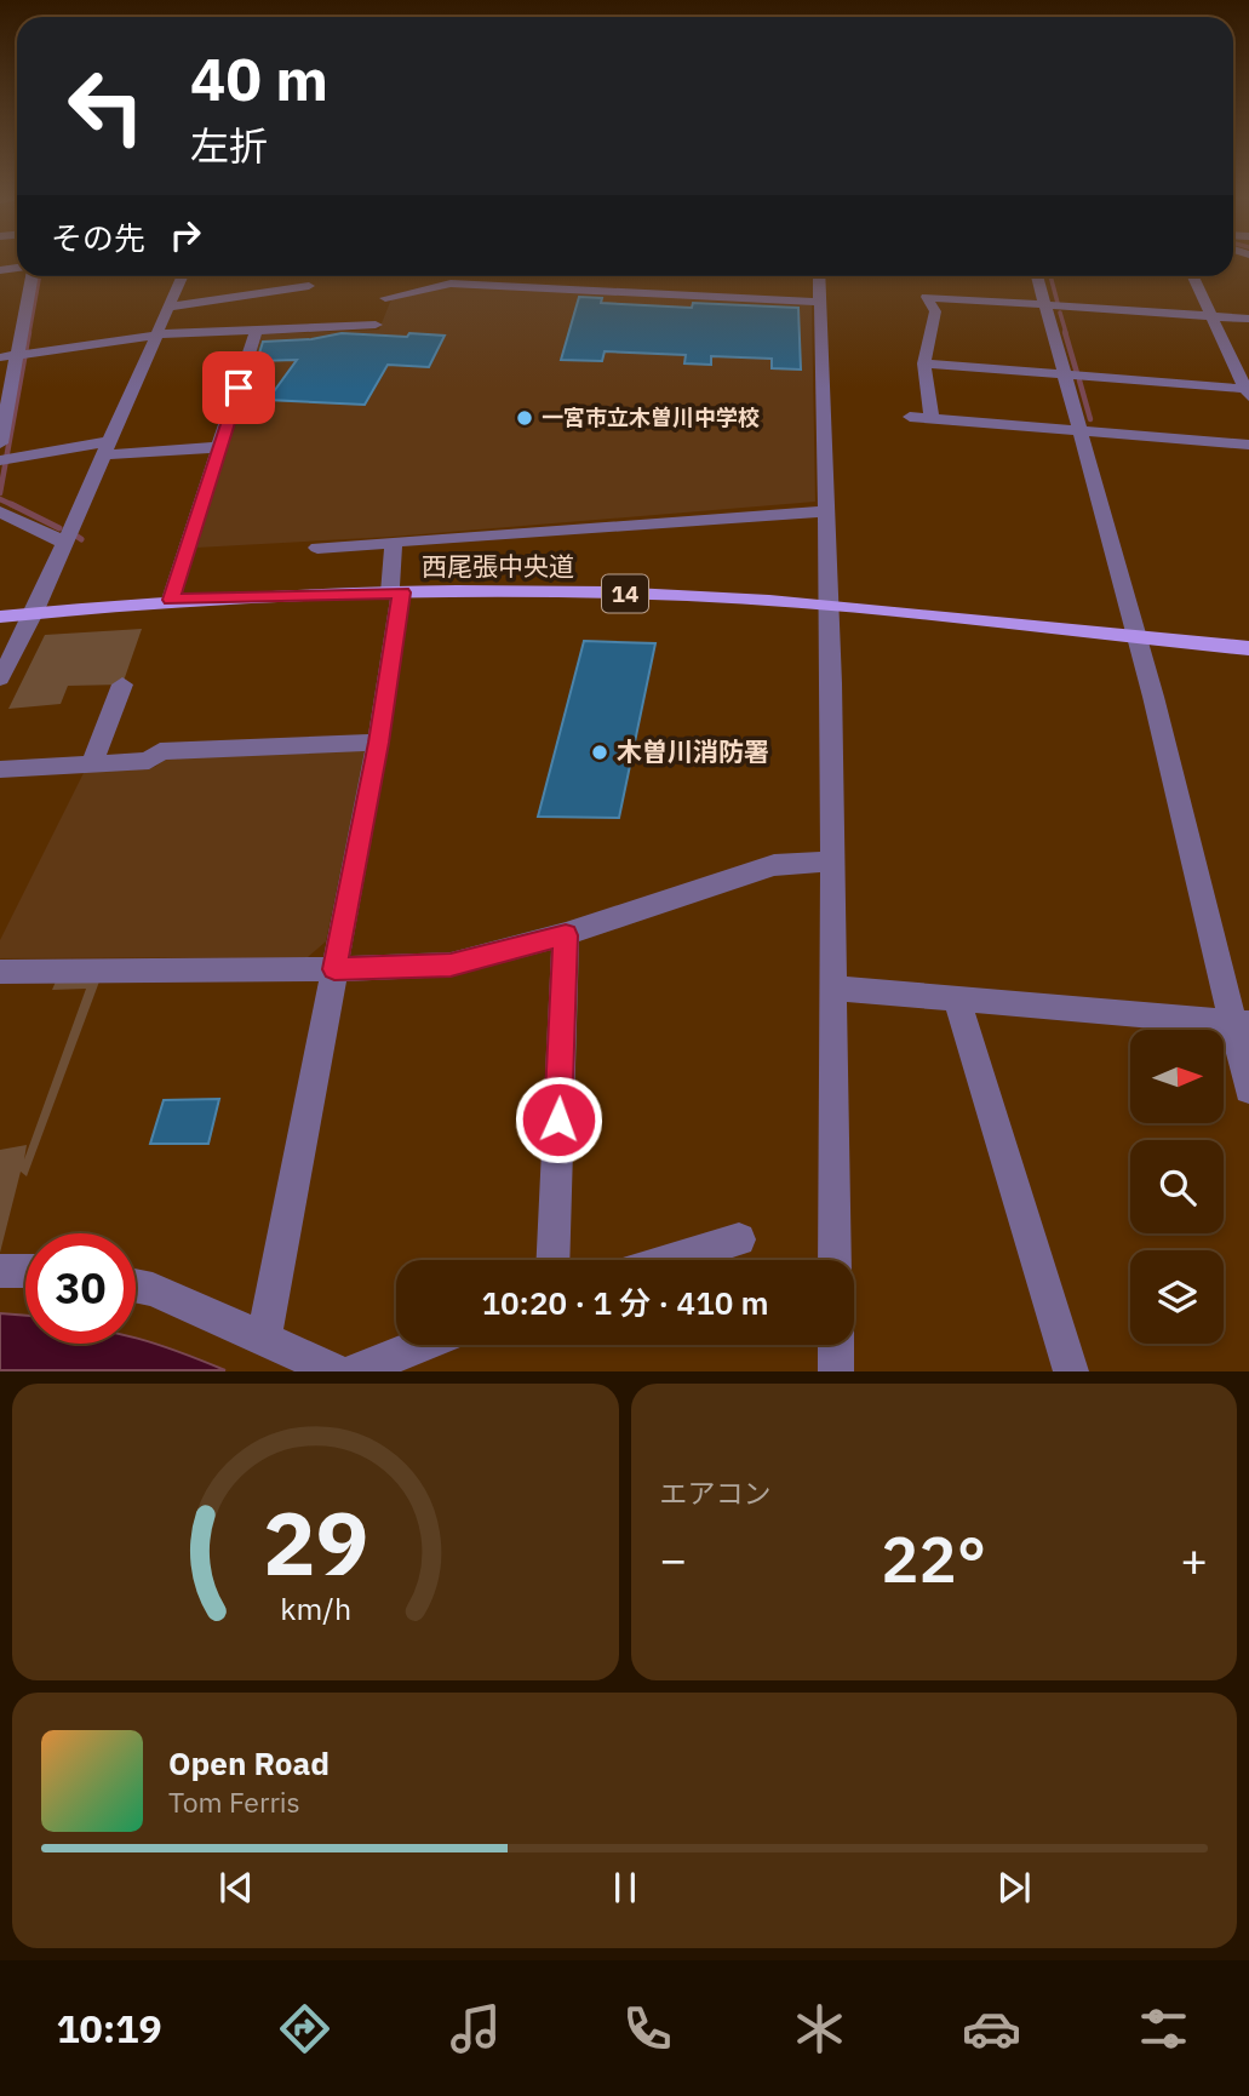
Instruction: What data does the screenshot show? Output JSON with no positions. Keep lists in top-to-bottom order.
{
  "streets": {
    "main road": ["西尾張中央道", "14"]
  },
  "places": ["一宮市立木曽川中学校", "木曽川消防署"],
  "north": "right",
  "page": {
    "turn": ["40 m", "左折"],
    "then": "その先",
    "limit": "30",
    "trip": "10:20 · 1 分 · 410 m",
    "tile": "エアコン",
    "heat": ["−", "22°", "+"],
    "song": ["Open Road", "Tom Ferris"],
    "tabs": "10:19",
    "gauge": ["29", "km/h"]
  }
}
